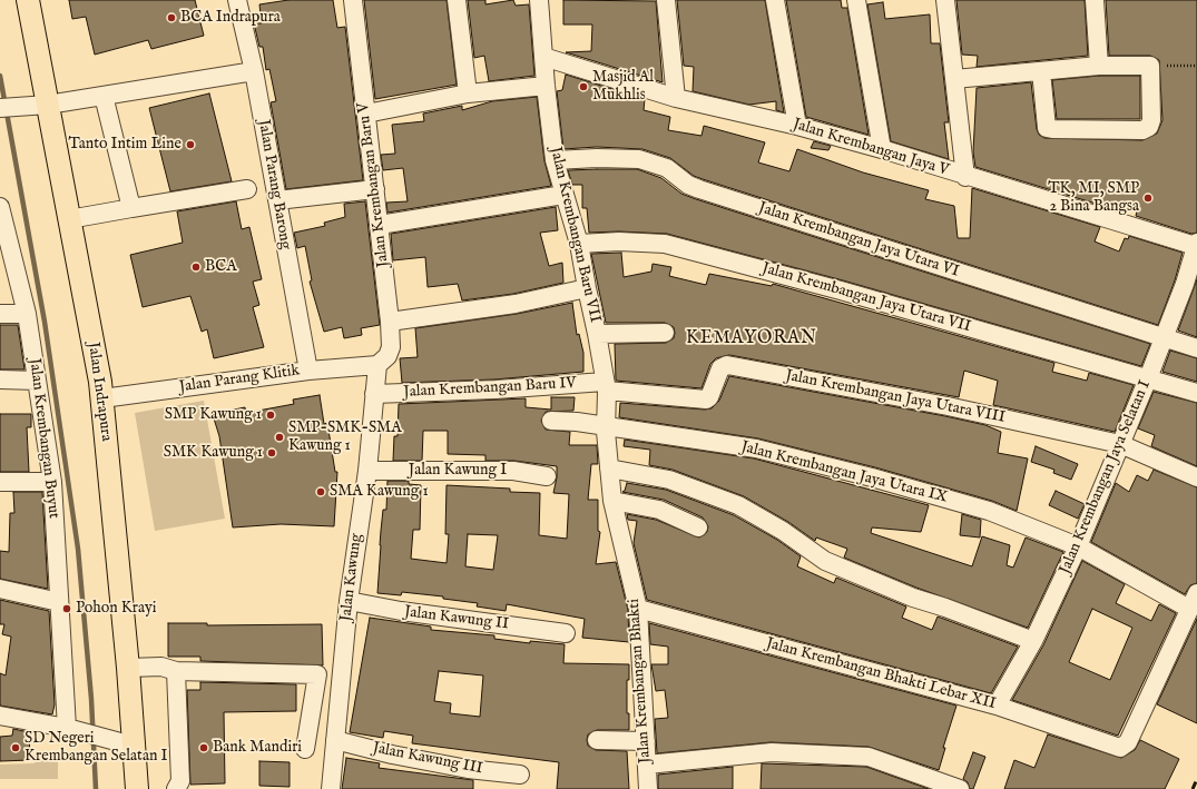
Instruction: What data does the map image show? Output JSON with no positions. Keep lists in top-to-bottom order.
{
  "streets": {
    "main road": ["Jalan Indrapura"],
    "street": [
      "Jalan Krembangan Jaya V",
      "Jalan Parang Barong",
      "Jalan Krembangan Baru V",
      "Jalan Krembangan Baru VII",
      "Jalan Krembangan Jaya Utara VI",
      "Jalan Krembangan Jaya Utara VII",
      "Jalan Parang Klitik",
      "Jalan Krembangan Baru IV",
      "Jalan Krembangan Jaya Utara VIII",
      "Jalan Krembangan Buyut",
      "Jalan Kawung I",
      "Jalan Krembangan Jaya Utara IX",
      "Jalan Krembangan Jaya Selatan I",
      "Jalan Kawung",
      "Jalan Kawung II",
      "Jalan Krembangan Bhakti Lebar XII",
      "Jalan Krembangan Bhakti",
      "Jalan Kawung III"
    ]
  },
  "crossings": [
    ["Jalan Krembangan Jaya V", "Jalan Krembangan Baru VII"],
    ["Jalan Krembangan Jaya V", "Jalan Krembangan Jaya Selatan I"],
    ["Jalan Parang Barong", "Jalan Parang Klitik"],
    ["Jalan Krembangan Baru V", "Jalan Parang Klitik"],
    ["Jalan Krembangan Baru V", "Jalan Kawung"],
    ["Jalan Krembangan Baru VII", "Jalan Krembangan Jaya Utara VI"],
    ["Jalan Krembangan Baru VII", "Jalan Krembangan Jaya Utara VII"],
    ["Jalan Krembangan Baru VII", "Jalan Krembangan Baru IV"],
    ["Jalan Krembangan Baru VII", "Jalan Krembangan Jaya Utara VIII"],
    ["Jalan Krembangan Baru VII", "Jalan Krembangan Jaya Utara IX"],
    ["Jalan Krembangan Baru VII", "Jalan Krembangan Bhakti"],
    ["Jalan Krembangan Jaya Utara VI", "Jalan Krembangan Jaya Selatan I"],
    ["Jalan Krembangan Jaya Utara VII", "Jalan Krembangan Jaya Selatan I"],
    ["Jalan Parang Klitik", "Jalan Indrapura"],
    ["Jalan Parang Klitik", "Jalan Kawung"],
    ["Jalan Krembangan Baru IV", "Jalan Krembangan Jaya Utara VIII"],
    ["Jalan Krembangan Baru IV", "Jalan Kawung"],
    ["Jalan Krembangan Jaya Utara VIII", "Jalan Krembangan Jaya Selatan I"],
    ["Jalan Kawung I", "Jalan Kawung"],
    ["Jalan Krembangan Jaya Utara IX", "Jalan Krembangan Jaya Selatan I"],
    ["Jalan Krembangan Jaya Utara IX", "Jalan Krembangan Bhakti Lebar XII"],
    ["Jalan Krembangan Jaya Selatan I", "Jalan Krembangan Bhakti Lebar XII"],
    ["Jalan Kawung", "Jalan Kawung II"],
    ["Jalan Kawung", "Jalan Kawung III"],
    ["Jalan Krembangan Bhakti Lebar XII", "Jalan Krembangan Bhakti"]
  ],
  "districts": ["KEMAYORAN"],
  "places": [
    "BCA Indrapura",
    "Masjid Al Mukhlis",
    "Tanto Intim Line",
    "TK, MI, SMP 2 Bina Bangsa",
    "BCA",
    "SMP Kawung 1",
    "SMP-SMK-SMA Kawung 1",
    "SMK Kawung 1",
    "SMA Kawung 1",
    "Pohon Krayi",
    "SD Negeri Krembangan Selatan I",
    "Bank Mandiri"
  ]
}
